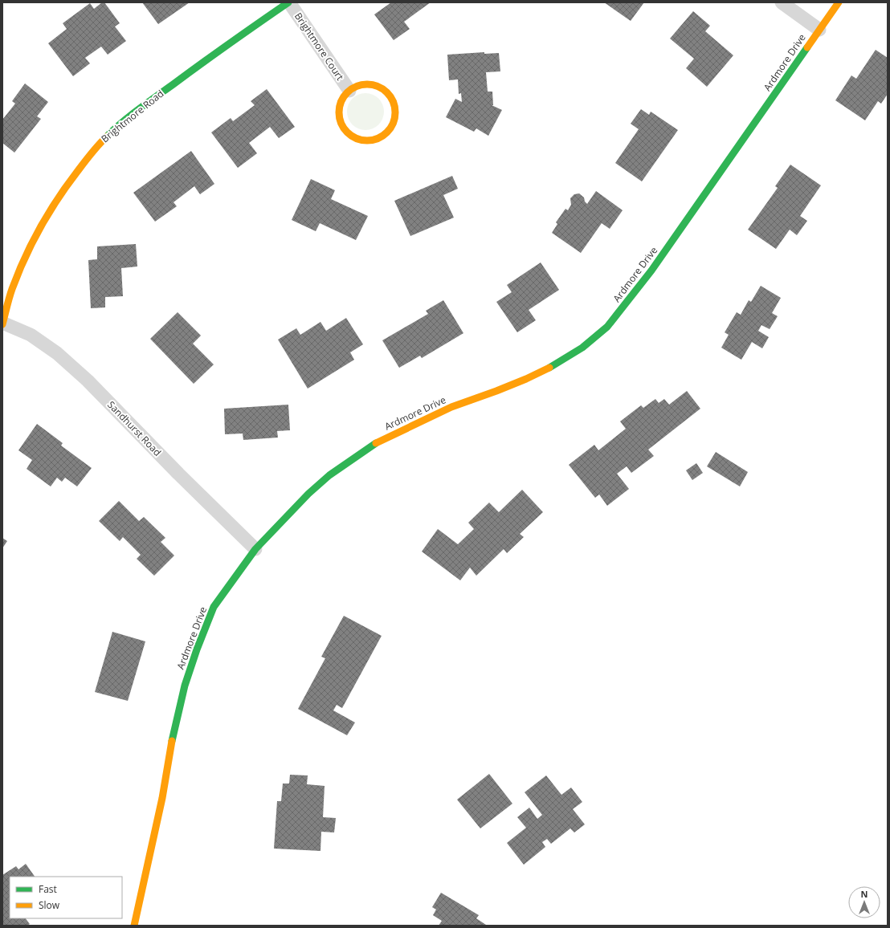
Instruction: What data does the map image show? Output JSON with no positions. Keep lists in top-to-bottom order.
{
  "streets": {
    "street": [
      "Brightmore Court",
      "Ardmore Drive",
      "Brightmore Road",
      "Sandhurst Road"
    ]
  },
  "crossings": [
    ["Brightmore Court", "Brightmore Road"],
    ["Ardmore Drive", "Sandhurst Road"],
    ["Brightmore Road", "Sandhurst Road"]
  ],
  "legend": ["Fast", "Slow"],
  "north": "top"
}
